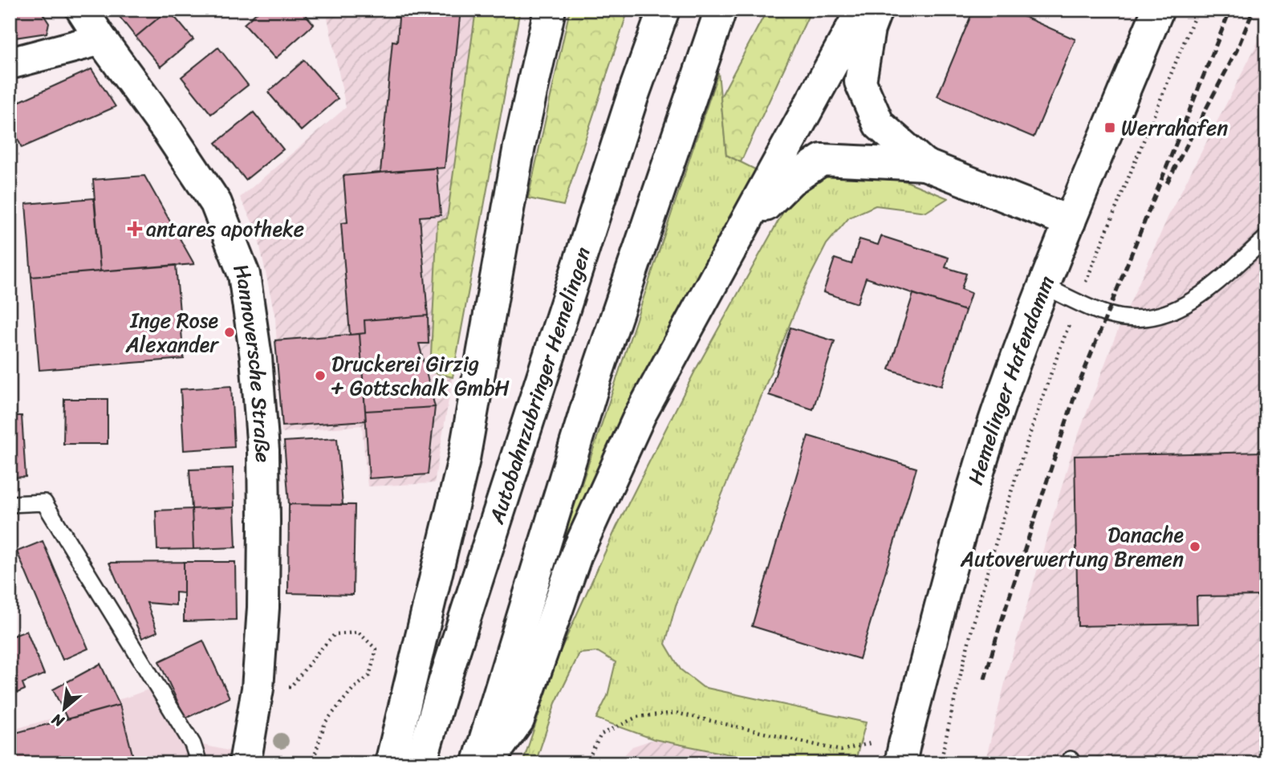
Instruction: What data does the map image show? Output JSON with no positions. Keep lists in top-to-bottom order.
{
  "streets": {
    "main road": ["Hannoversche Straße", "Hemelinger Hafendamm", "Autobahnzubringer Hemelingen"]
  },
  "places": {
    "transit": ["Werrahafen"],
    "health": ["antares apotheke"],
    "other": ["Inge Rose Alexander", "Druckerei Girzig + Gottschalk GmbH", "Danache Autoverwertung Bremen"]
  },
  "north": "bottom left"
}
